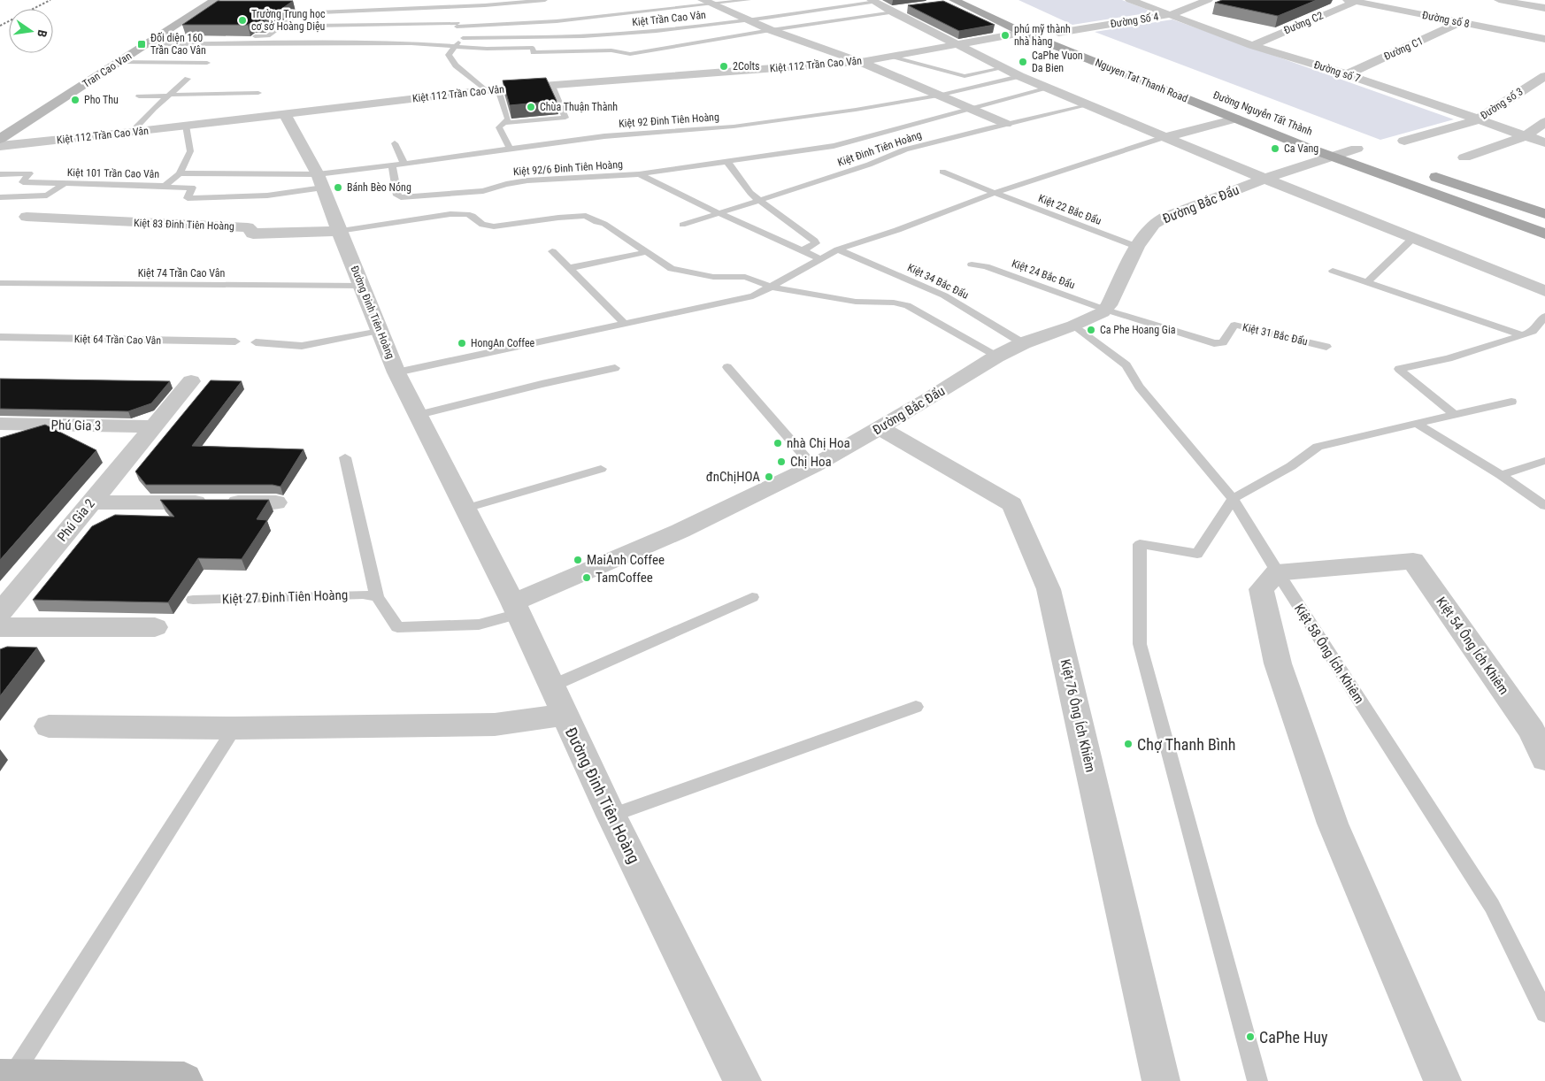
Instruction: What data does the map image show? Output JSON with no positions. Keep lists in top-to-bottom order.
{
  "streets": {
    "main road": ["Tran Cao Van", "Nguyen Tat Thanh Road"],
    "street": [
      "Đường số 8",
      "Đường Số 4",
      "Đường C2",
      "Đường C1",
      "Kiệt 112 Trần Cao Vân",
      "Đường số 7",
      "Đường số 3",
      "Đường Bắc Đẩu",
      "Kiệt 83 Đinh Tiên Hoàng",
      "Đường Đinh Tiên Hoàng",
      "Phú Gia 3",
      "Phú Gia 2",
      "Kiệt 54 Ông Ích Khiêm",
      "Kiệt 76 Ông Ích Khiêm"
    ],
    "lane": [
      "Kiệt Trần Cao Vân",
      "Kiệt 92 Đinh Tiên Hoàng",
      "Kiệt Đinh Tiên Hoàng",
      "Kiệt 92/6 Đinh Tiên Hoàng",
      "Kiệt 101 Trần Cao Vân",
      "Kiệt 22 Bắc Đẩu",
      "Kiệt 74 Trần Cao Vân",
      "Kiệt 24 Bắc Đẩu",
      "Kiệt 34 Bắc Đẩu",
      "Kiệt 31 Bắc Đẩu",
      "Kiệt 64 Trần Cao Vân",
      "Kiệt 27 Đinh Tiên Hoàng",
      "Kiệt 58 Ông Ích Khiêm"
    ]
  },
  "crossings": [
    ["Kiệt Trần Cao Vân", "Đường Bắc Đẩu"],
    ["Đường số 8", "Đường C2"],
    ["Đường số 8", "Đường C1"],
    ["Đường Số 4", "Đường số 7"],
    ["Đường C2", "Đường số 7"],
    ["Đường C1", "Đường số 7"],
    ["Kiệt 112 Trần Cao Vân", "Nguyen Tat Thanh Road"],
    ["Kiệt 112 Trần Cao Vân", "Đường Bắc Đẩu"],
    ["Kiệt 112 Trần Cao Vân", "Đường Đinh Tiên Hoàng"],
    ["Đường số 7", "Đường số 3"],
    ["Nguyen Tat Thanh Road", "Đường Bắc Đẩu"],
    ["Kiệt 92 Đinh Tiên Hoàng", "Kiệt 92/6 Đinh Tiên Hoàng"],
    ["Kiệt 92 Đinh Tiên Hoàng", "Kiệt 101 Trần Cao Vân"],
    ["Kiệt 92 Đinh Tiên Hoàng", "Đường Bắc Đẩu"],
    ["Kiệt 92 Đinh Tiên Hoàng", "Đường Đinh Tiên Hoàng"],
    ["Kiệt Đinh Tiên Hoàng", "Đường Bắc Đẩu"],
    ["Kiệt 101 Trần Cao Vân", "Đường Đinh Tiên Hoàng"],
    ["Đường Bắc Đẩu", "Kiệt 22 Bắc Đẩu"],
    ["Đường Bắc Đẩu", "Kiệt 24 Bắc Đẩu"],
    ["Đường Bắc Đẩu", "Kiệt 34 Bắc Đẩu"],
    ["Đường Bắc Đẩu", "Đường Đinh Tiên Hoàng"],
    ["Đường Bắc Đẩu", "Kiệt 31 Bắc Đẩu"],
    ["Đường Bắc Đẩu", "Kiệt 58 Ông Ích Khiêm"],
    ["Đường Bắc Đẩu", "Kiệt 76 Ông Ích Khiêm"],
    ["Kiệt 83 Đinh Tiên Hoàng", "Đường Đinh Tiên Hoàng"],
    ["Kiệt 74 Trần Cao Vân", "Đường Đinh Tiên Hoàng"],
    ["Kiệt 24 Bắc Đẩu", "Kiệt 31 Bắc Đẩu"],
    ["Phú Gia 3", "Phú Gia 2"],
    ["Kiệt 54 Ông Ích Khiêm", "Kiệt 58 Ông Ích Khiêm"]
  ],
  "places": {
    "other": [
      "Trường Trung học cơ sở Hoàng Diệu",
      "phú mỹ thành nhà hàng",
      "CaPhe Vuon Da Bien",
      "2Colts",
      "Pho Thu",
      "Chùa Thuận Thành",
      "Ca Vang",
      "Bánh Bèo Nóng",
      "Ca Phe Hoang Gia",
      "HongAn Coffee",
      "nhà Chị Hoa",
      "Chị Hoa",
      "đnChịHOA",
      "MaiAnh Coffee",
      "TamCoffee",
      "Chợ Thanh Bình",
      "CaPhe Huy"
    ],
    "transit": ["Đối diện 160 Trần Cao Vân"]
  },
  "north": "right"
}
